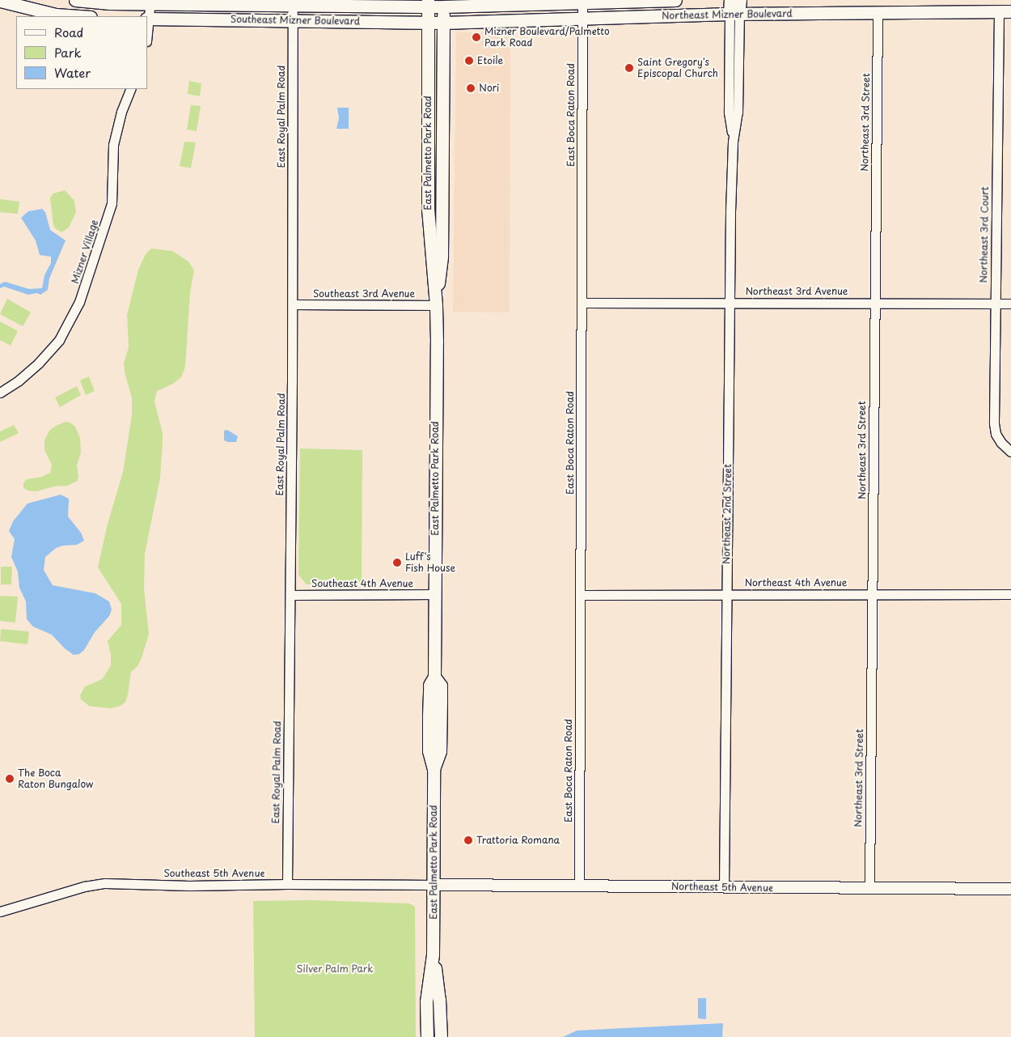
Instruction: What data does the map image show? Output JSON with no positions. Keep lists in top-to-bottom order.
{
  "streets": {
    "main road": ["Northeast Mizner Boulevard", "Southeast Mizner Boulevard", "East Palmetto Park Road"],
    "street": [
      "East Boca Raton Road",
      "East Royal Palm Road",
      "Northeast 3rd Street",
      "Northeast 3rd Court",
      "Mizner Village",
      "Northeast 3rd Avenue",
      "Southeast 3rd Avenue",
      "Northeast 2nd Street",
      "Northeast 4th Avenue",
      "Southeast 4th Avenue",
      "Southeast 5th Avenue",
      "Northeast 5th Avenue"
    ]
  },
  "crossings": [
    ["Northeast Mizner Boulevard", "Southeast Mizner Boulevard"],
    ["Northeast Mizner Boulevard", "East Boca Raton Road"],
    ["Northeast Mizner Boulevard", "Northeast 3rd Street"],
    ["Northeast Mizner Boulevard", "East Palmetto Park Road"],
    ["Northeast Mizner Boulevard", "Northeast 3rd Court"],
    ["Northeast Mizner Boulevard", "Northeast 2nd Street"],
    ["Southeast Mizner Boulevard", "East Royal Palm Road"],
    ["Southeast Mizner Boulevard", "East Palmetto Park Road"],
    ["East Boca Raton Road", "Northeast 3rd Avenue"],
    ["East Boca Raton Road", "Northeast 4th Avenue"],
    ["East Boca Raton Road", "Northeast 5th Avenue"],
    ["East Royal Palm Road", "Southeast 3rd Avenue"],
    ["East Royal Palm Road", "Southeast 4th Avenue"],
    ["East Royal Palm Road", "Southeast 5th Avenue"],
    ["Northeast 3rd Street", "Northeast 3rd Avenue"],
    ["Northeast 3rd Street", "Northeast 4th Avenue"],
    ["Northeast 3rd Street", "Northeast 5th Avenue"],
    ["East Palmetto Park Road", "Southeast 3rd Avenue"],
    ["East Palmetto Park Road", "Southeast 4th Avenue"],
    ["East Palmetto Park Road", "Southeast 5th Avenue"],
    ["East Palmetto Park Road", "Northeast 5th Avenue"],
    ["Northeast 3rd Court", "Northeast 3rd Avenue"],
    ["Northeast 3rd Avenue", "Northeast 2nd Street"],
    ["Northeast 2nd Street", "Northeast 4th Avenue"],
    ["Northeast 2nd Street", "Northeast 5th Avenue"],
    ["Southeast 5th Avenue", "Northeast 5th Avenue"]
  ],
  "parks": ["Silver Palm Park"],
  "places": [
    "Mizner Boulevard/Palmetto Park Road",
    "Etoile",
    "Saint Gregory's Episcopal Church",
    "Nori",
    "Luff's Fish House",
    "The Boca Raton Bungalow",
    "Trattoria Romana"
  ],
  "legend": ["Road", "Park", "Water"]
}
